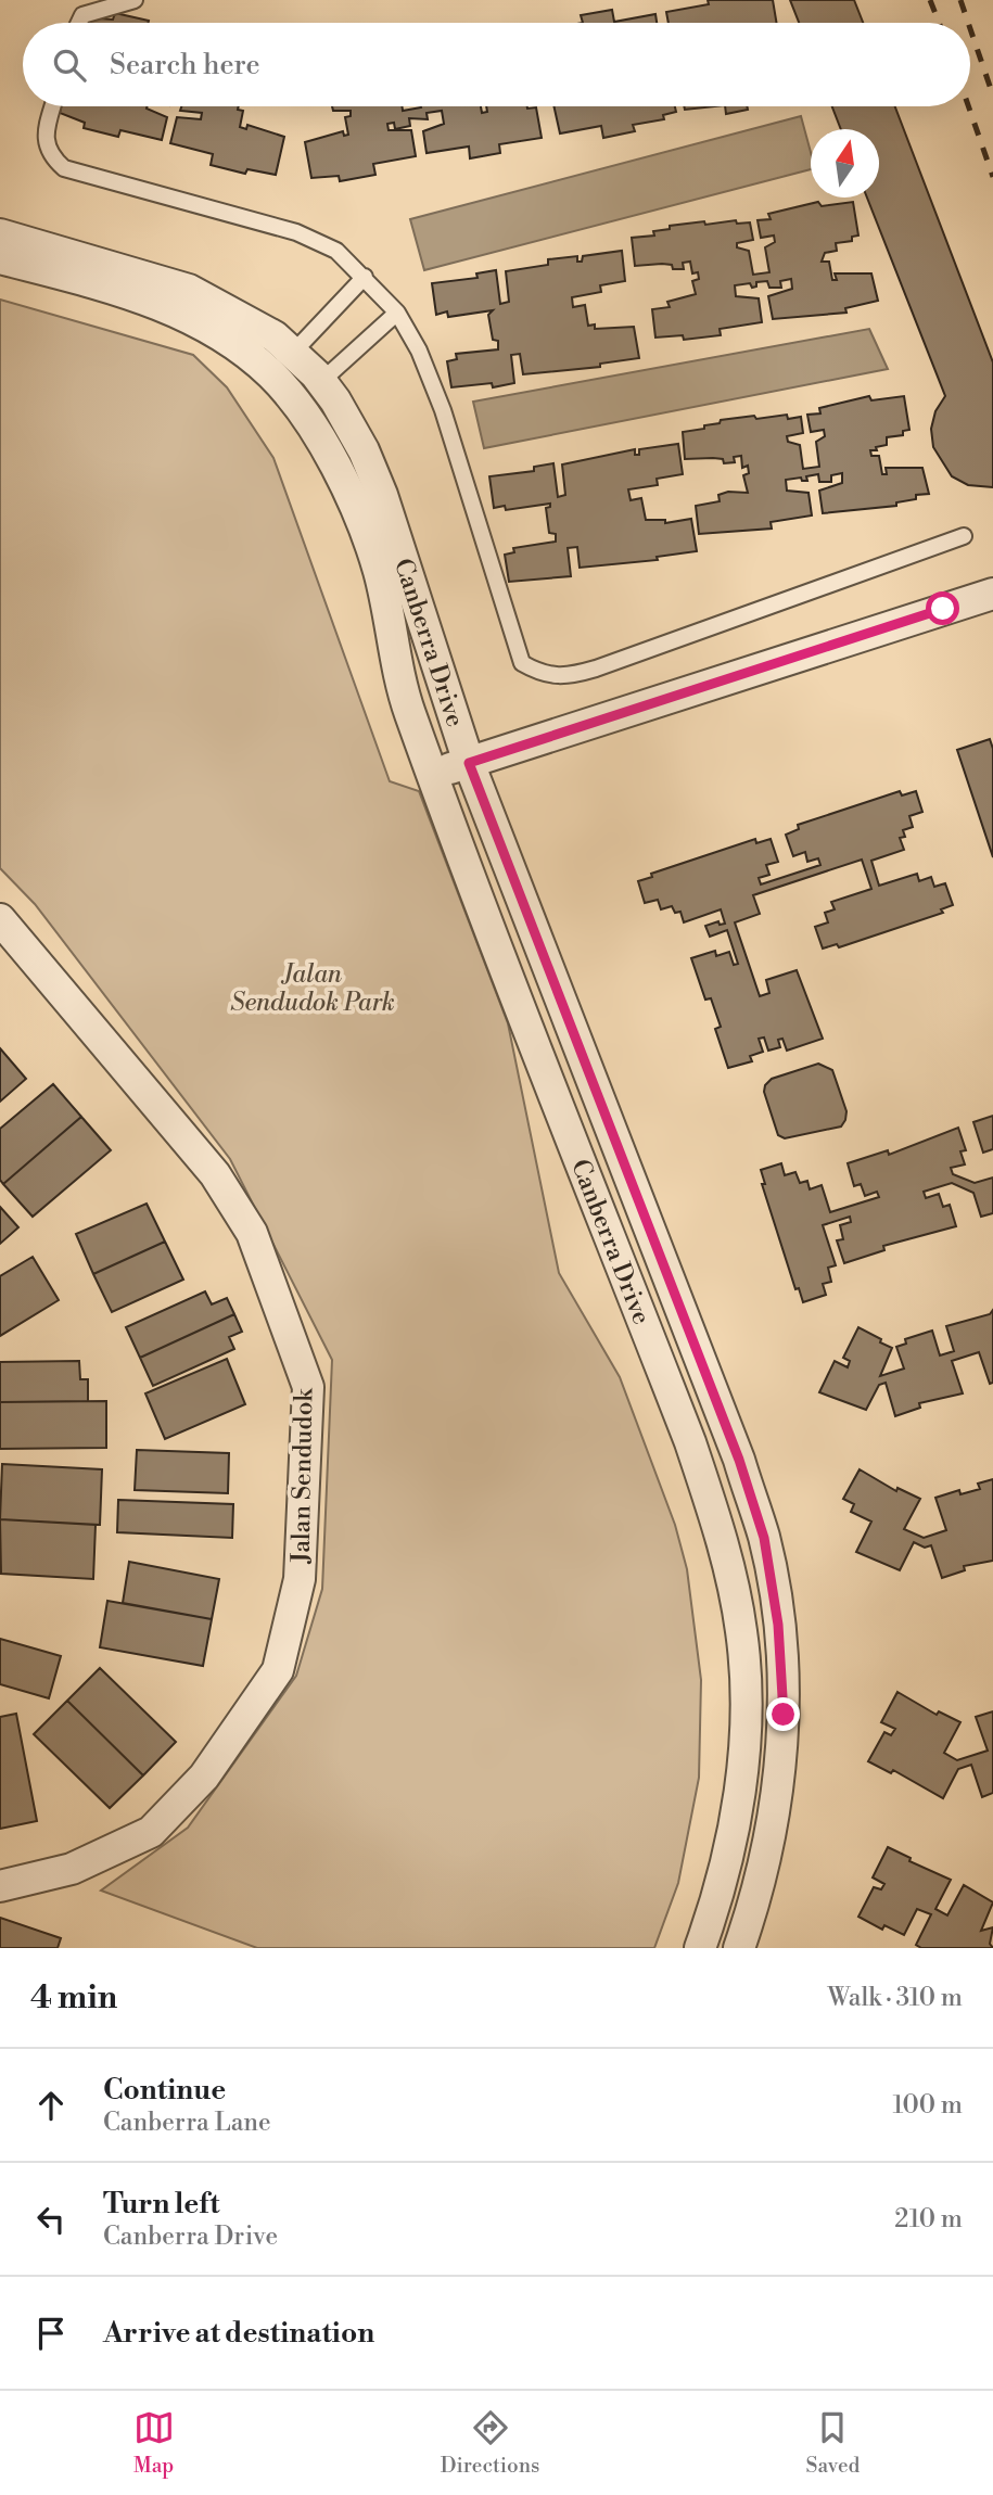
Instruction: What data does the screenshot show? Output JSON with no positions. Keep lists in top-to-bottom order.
{
  "streets": {
    "street": ["Canberra Drive", "Jalan Sendudok"]
  },
  "parks": ["Jalan Sendudok Park"],
  "north": "top",
  "page": {
    "search": "Search here",
    "heading": ["4 min", "Walk · 310 m"],
    "list": [
      ["Continue", "Canberra Lane", "100 m"],
      ["Turn left", "Canberra Drive", "210 m"],
      "Arrive at destination"
    ],
    "nav": ["Map", "Directions", "Saved"]
  }
}
